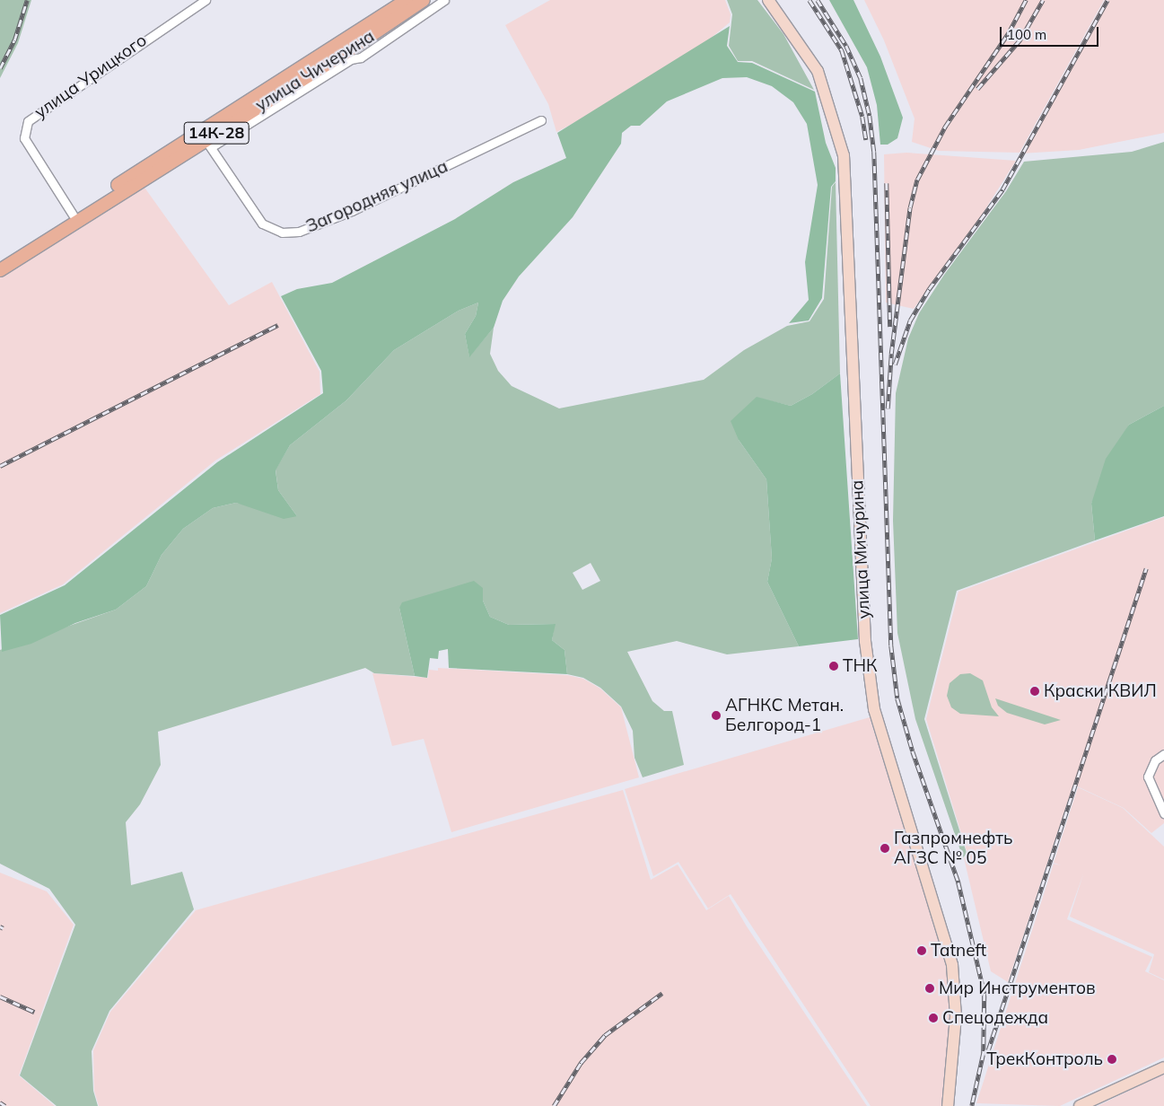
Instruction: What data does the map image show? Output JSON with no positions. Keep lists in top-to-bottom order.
{
  "streets": {
    "main road": ["улица Чичерина", "14К-28", "улица Мичурина"],
    "street": ["улица Урицкого", "Загородняя улица"]
  },
  "crossings": [
    ["улица Чичерина", "улица Урицкого"],
    ["улица Чичерина", "Загородняя улица"]
  ],
  "places": [
    "ТНК",
    "Краски КВИЛ",
    "АГНКС Метан. Белгород-1",
    "Газпромнефть АГЗС № 05",
    "Tatneft",
    "Мир Инструментов",
    "Спецодежда",
    "ТрекКонтроль"
  ],
  "scale_bar": "100 m"
}
